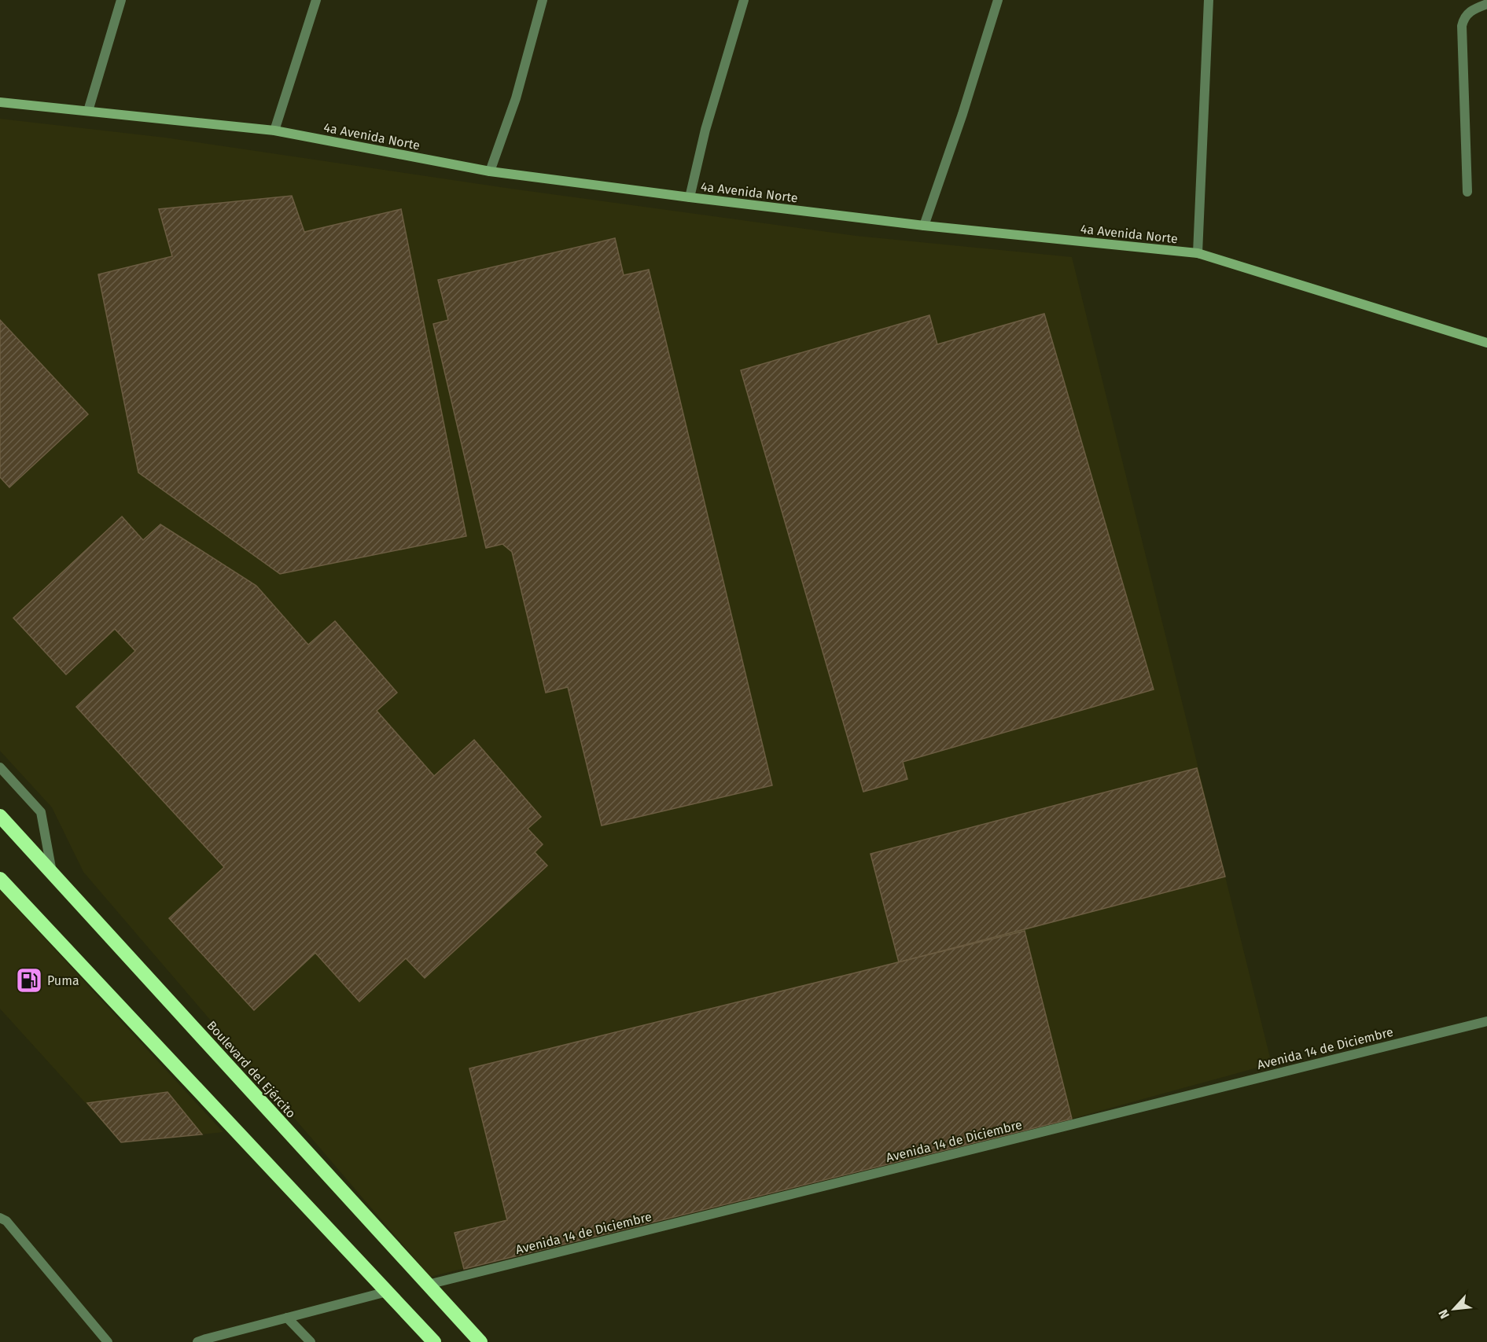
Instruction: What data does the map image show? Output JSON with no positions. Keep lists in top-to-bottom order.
{
  "streets": {
    "highway": ["Boulevard del Ejército"],
    "street": ["4a Avenida Norte", "Avenida 14 de Diciembre"]
  },
  "crossings": [
    ["Avenida 14 de Diciembre", "Boulevard del Ejército"]
  ],
  "places": {
    "fuel station": ["Puma"]
  },
  "north": "bottom left"
}
